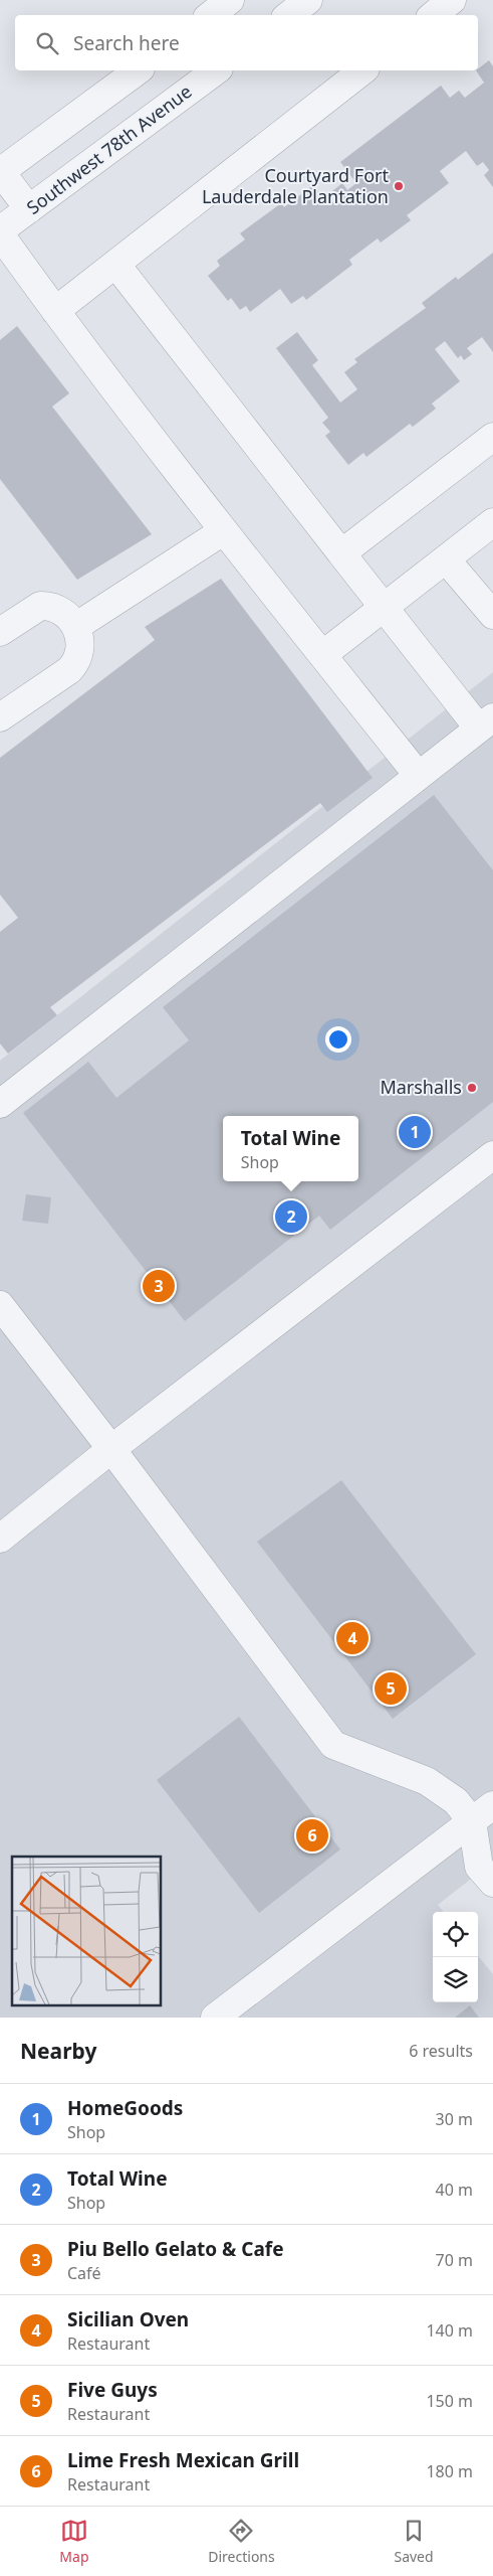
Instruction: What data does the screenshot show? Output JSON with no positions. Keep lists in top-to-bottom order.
{
  "streets": {
    "street": ["Southwest 78th Avenue"]
  },
  "places": ["Courtyard Fort Lauderdale Plantation", "Marshalls"],
  "page": {
    "search": "Search here",
    "pins": [
      "1",
      "2",
      "3",
      "4",
      "5",
      "6"
    ],
    "popup": ["Total Wine", "Shop"],
    "heading": ["Nearby", "6 results"],
    "list": [
      {
        "mark": "1",
        "name": "HomeGoods",
        "note": "Shop",
        "value": "30 m"
      },
      {
        "mark": "2",
        "name": "Total Wine",
        "note": "Shop",
        "value": "40 m"
      },
      {
        "mark": "3",
        "name": "Piu Bello Gelato & Cafe",
        "note": "Café",
        "value": "70 m"
      },
      {
        "mark": "4",
        "name": "Sicilian Oven",
        "note": "Restaurant",
        "value": "140 m"
      },
      {
        "mark": "5",
        "name": "Five Guys",
        "note": "Restaurant",
        "value": "150 m"
      },
      {
        "mark": "6",
        "name": "Lime Fresh Mexican Grill",
        "note": "Restaurant",
        "value": "180 m"
      }
    ],
    "nav": ["Map", "Directions", "Saved"]
  }
}
